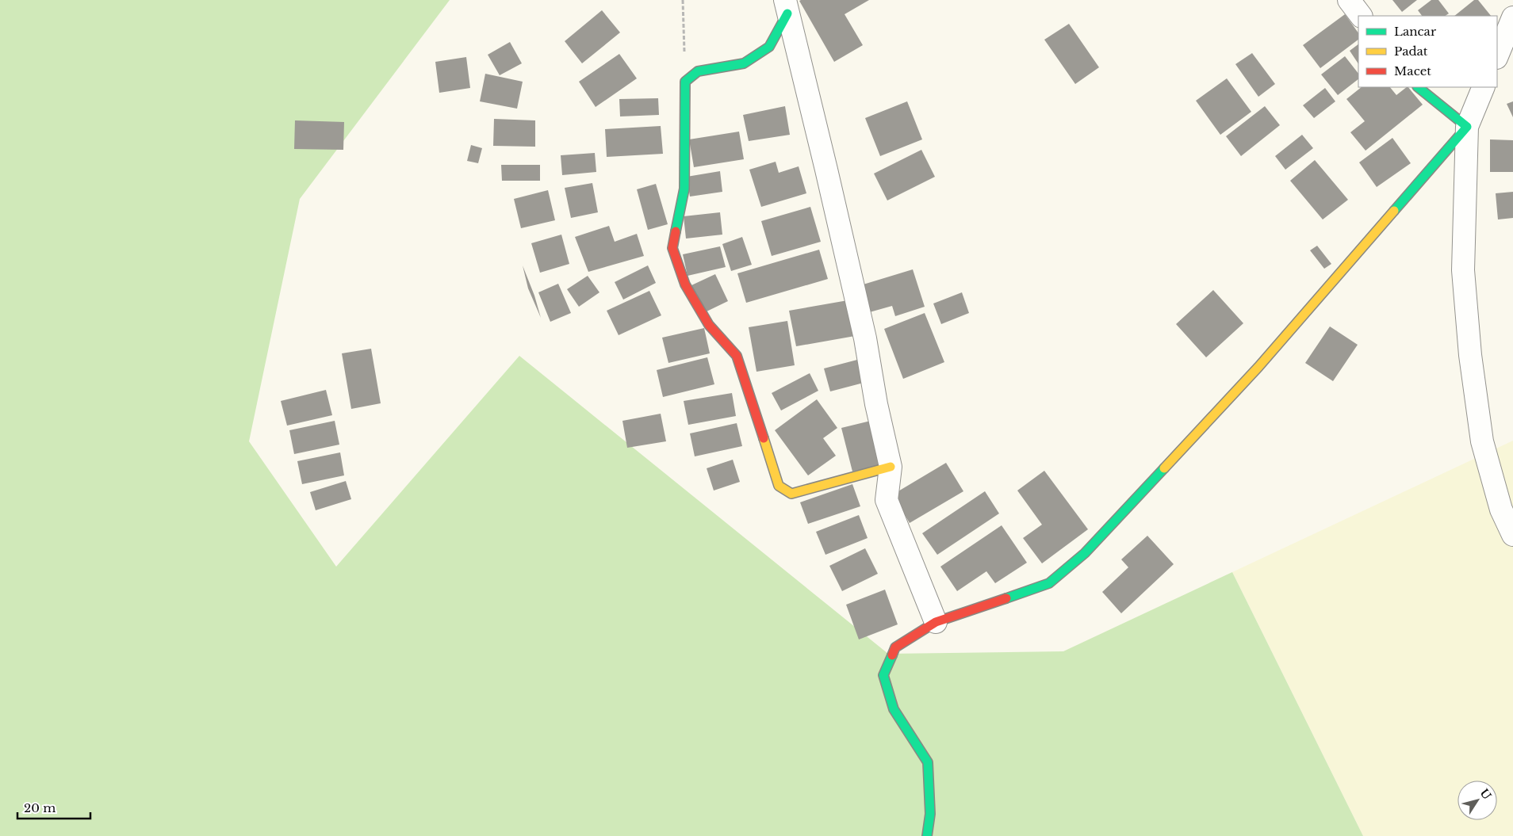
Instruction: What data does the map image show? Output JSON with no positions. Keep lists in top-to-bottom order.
{
  "legend": ["Lancar", "Padat", "Macet"],
  "scale_bar": "20 m",
  "north": "top right"
}
